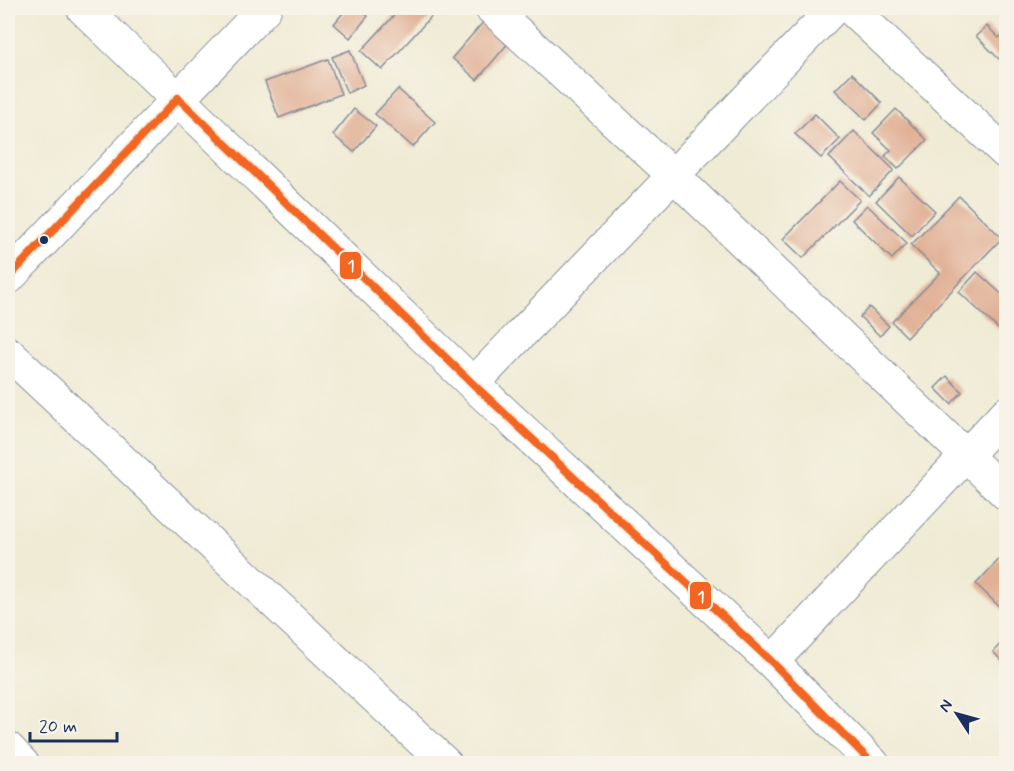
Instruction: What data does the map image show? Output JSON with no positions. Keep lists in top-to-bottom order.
{
  "lines": ["transit line 1"],
  "scale_bar": "20 m",
  "north": "top left"
}
